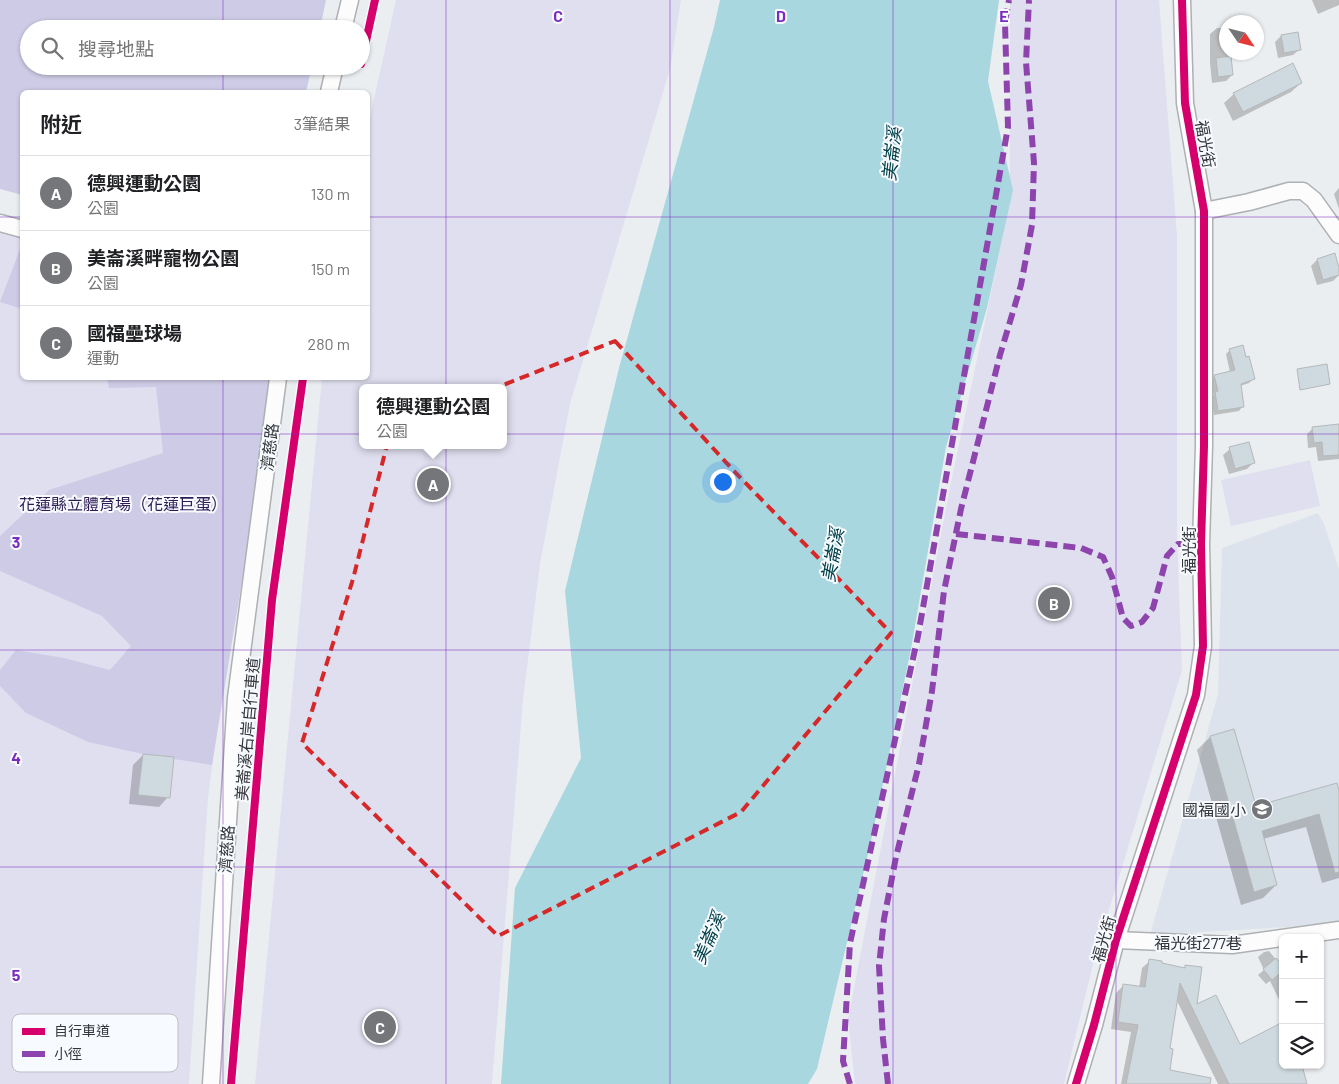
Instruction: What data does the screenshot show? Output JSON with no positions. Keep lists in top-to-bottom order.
{
  "streets": {
    "street": ["福光街", "濟慈路", "福光街277巷"],
    "cycle path": ["美崙溪右岸自行車道"]
  },
  "crossings": [
    ["福光街", "福光街277巷"]
  ],
  "water": ["美崙溪"],
  "parks": ["花蓮縣立體育場（花蓮巨蛋）"],
  "places": {
    "school or university": ["國福國小"]
  },
  "legend": ["自行車道", "小徑"],
  "north": "bottom right",
  "page": {
    "search": "搜尋地點",
    "heading": ["附近", "3筆結果"],
    "list": [
      {
        "mark": "A",
        "name": "德興運動公園",
        "note": "公園",
        "value": "130 m"
      },
      {
        "mark": "B",
        "name": "美崙溪畔寵物公園",
        "note": "公園",
        "value": "150 m"
      },
      {
        "mark": "C",
        "name": "國福壘球場",
        "note": "運動",
        "value": "280 m"
      }
    ],
    "popup": ["德興運動公園", "公園"],
    "pins": ["A", "B", "C"],
    "map_buttons": ["+", "−"]
  },
  "grid": {
    "columns": ["C", "D", "E"],
    "rows": ["3", "4", "5"]
  }
}
